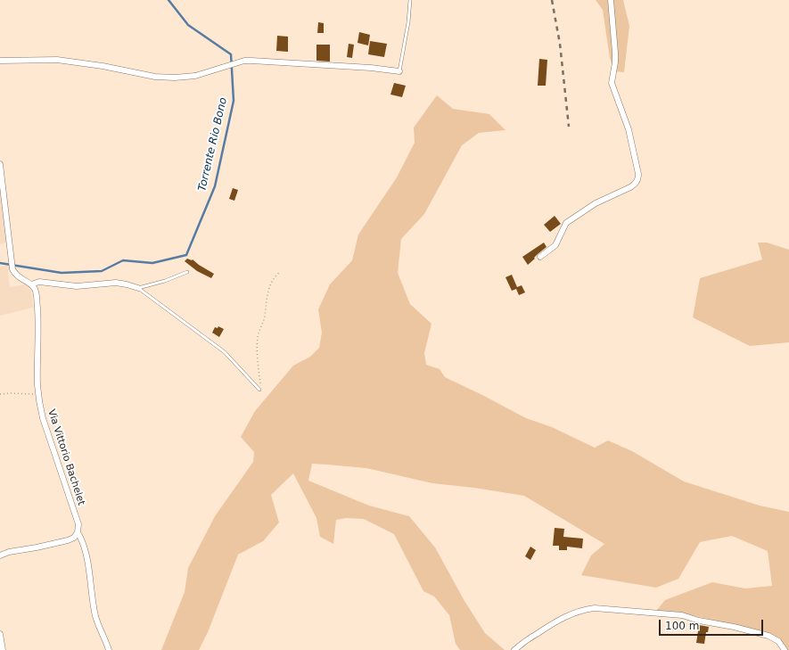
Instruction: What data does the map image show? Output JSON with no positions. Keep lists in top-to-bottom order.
{
  "streets": {
    "street": ["Via Vittorio Bachelet"]
  },
  "water": ["Torrente Rio Bono"],
  "scale_bar": "100 m"
}
